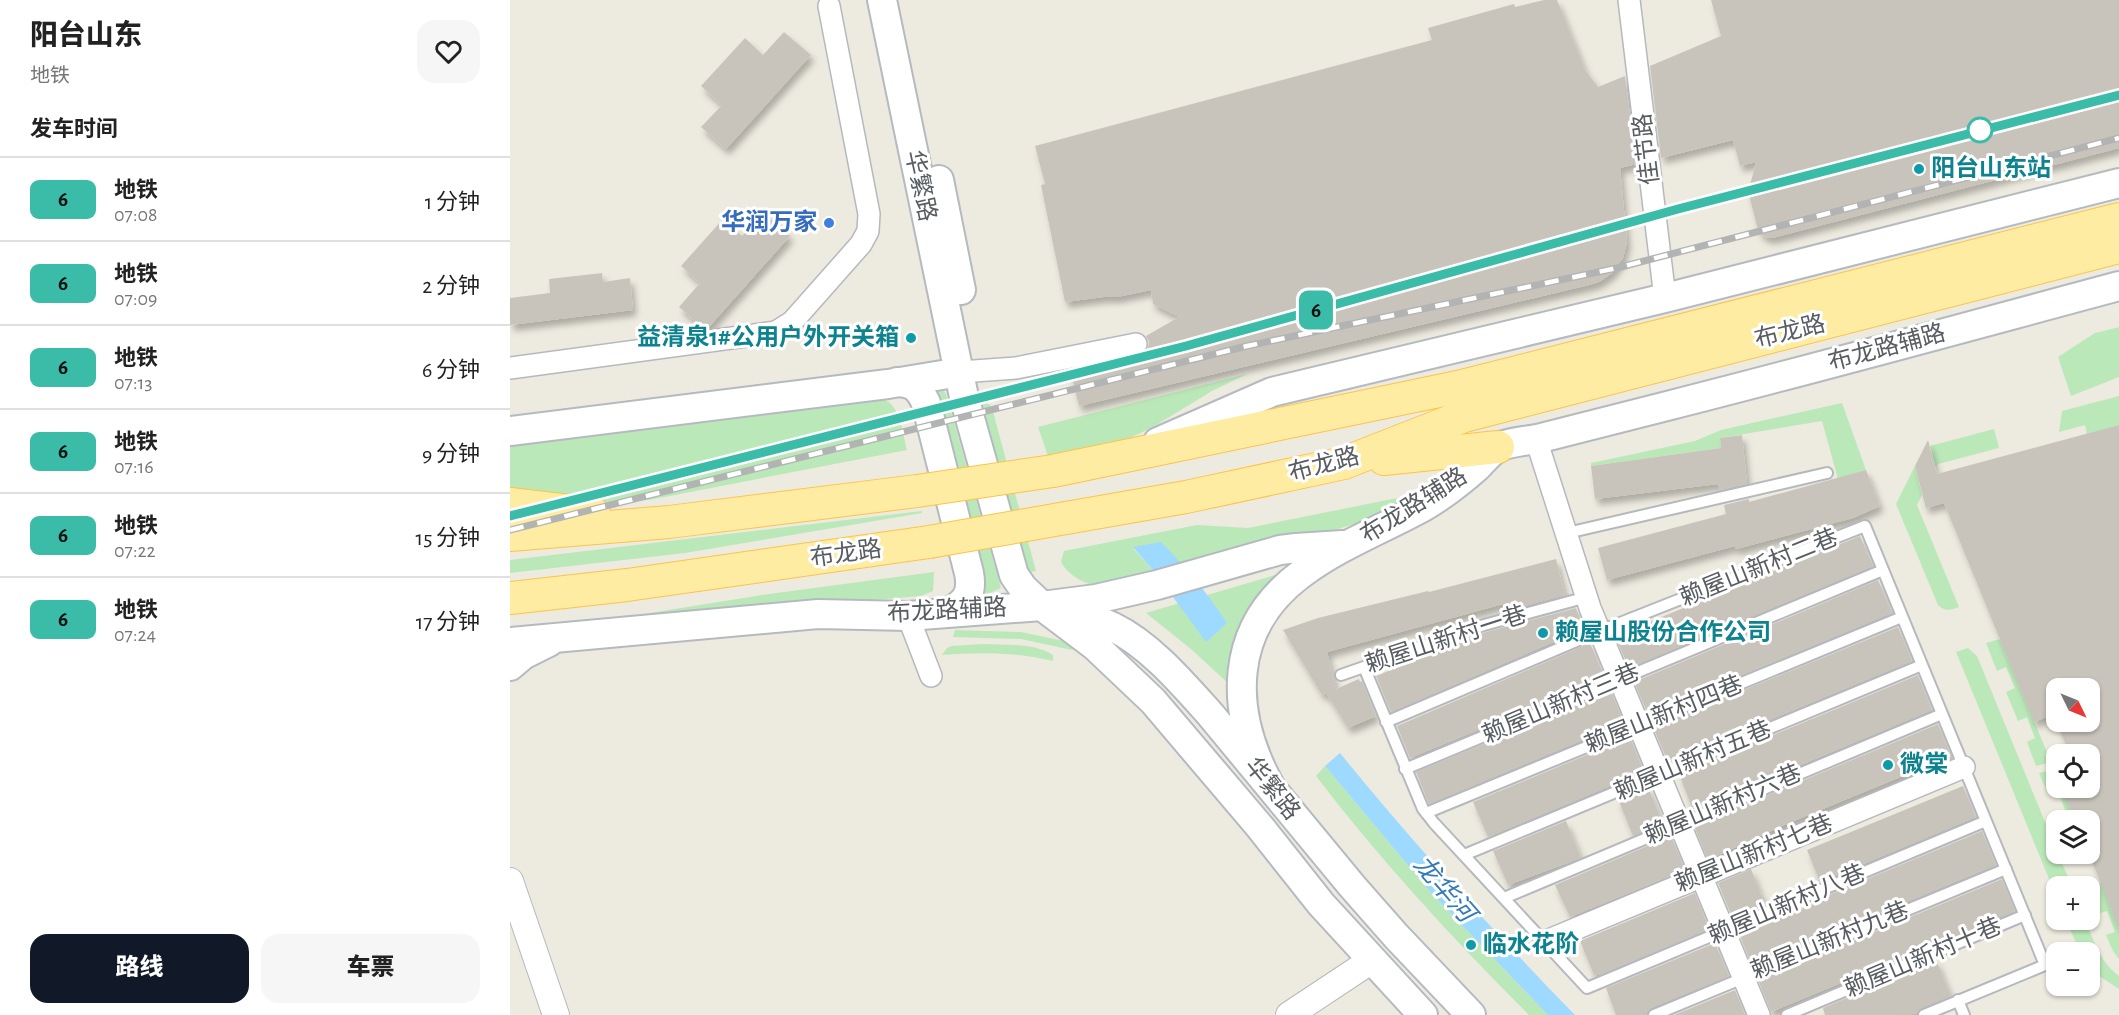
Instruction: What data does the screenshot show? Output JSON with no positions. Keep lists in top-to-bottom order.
{
  "streets": {
    "main road": ["华繁路", "布龙路", "布龙路辅路"],
    "street": ["佳节路", "赖屋山新村七巷"],
    "lane": [
      "赖屋山新村二巷",
      "赖屋山新村一巷",
      "赖屋山新村三巷",
      "赖屋山新村四巷",
      "赖屋山新村五巷",
      "赖屋山新村六巷",
      "赖屋山新村八巷",
      "赖屋山新村九巷",
      "赖屋山新村十巷"
    ]
  },
  "crossings": [
    ["华繁路", "布龙路辅路"],
    ["赖屋山新村二巷", "赖屋山新村三巷"],
    ["赖屋山新村七巷", "赖屋山新村八巷"]
  ],
  "water": ["龙华河"],
  "places": [
    "阳台山东站",
    "华润万家",
    "益清泉1#公用户外开关箱",
    "赖屋山股份合作公司",
    "微棠",
    "临水花阶"
  ],
  "lines": ["metro line 6"],
  "north": "bottom right",
  "page": {
    "heading": [
      ["阳台山东", "地铁"],
      "发车时间"
    ],
    "on_map": "6",
    "list": [
      {
        "mark": "6",
        "name": "地铁",
        "note": "07:08",
        "value": "1 分钟"
      },
      {
        "mark": "6",
        "name": "地铁",
        "note": "07:09",
        "value": "2 分钟"
      },
      {
        "mark": "6",
        "name": "地铁",
        "note": "07:13",
        "value": "6 分钟"
      },
      {
        "mark": "6",
        "name": "地铁",
        "note": "07:16",
        "value": "9 分钟"
      },
      {
        "mark": "6",
        "name": "地铁",
        "note": "07:22",
        "value": "15 分钟"
      },
      {
        "mark": "6",
        "name": "地铁",
        "note": "07:24",
        "value": "17 分钟"
      }
    ],
    "map_buttons": ["+", "−"],
    "buttons": ["路线", "车票"]
  }
}
